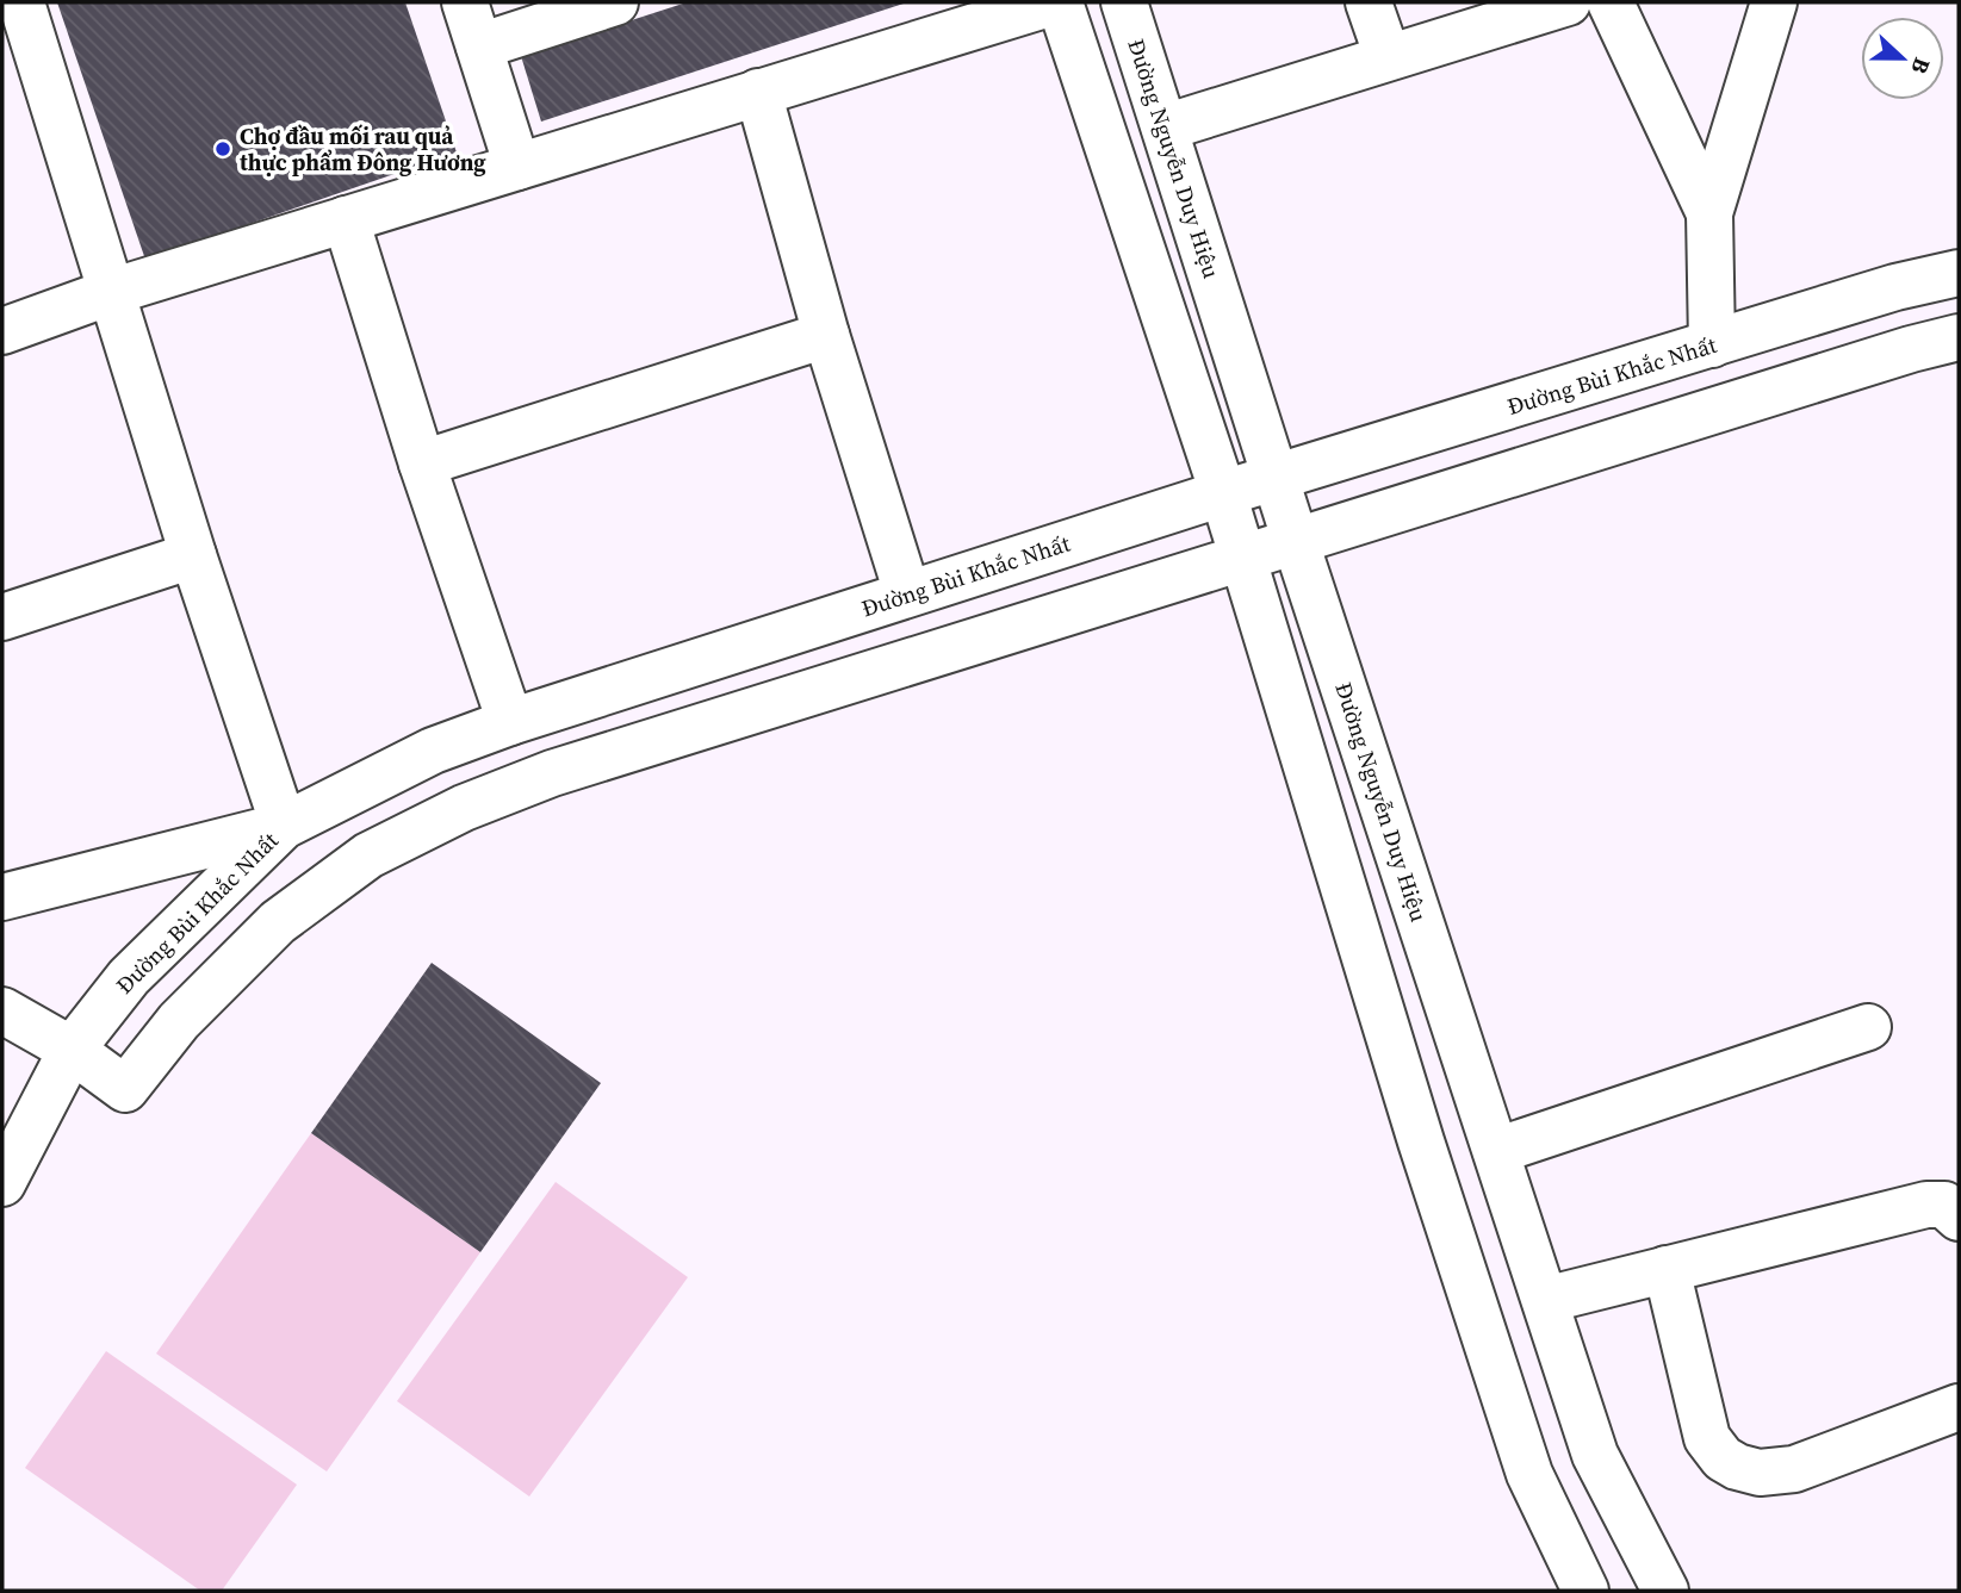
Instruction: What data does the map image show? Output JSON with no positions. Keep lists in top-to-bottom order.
{
  "streets": {
    "street": ["Đường Nguyễn Duy Hiệu", "Đường Bùi Khắc Nhất"]
  },
  "crossings": [
    ["Đường Nguyễn Duy Hiệu", "Đường Bùi Khắc Nhất"]
  ],
  "places": ["Chợ đầu mối rau quả thực phẩm Đông Hương"],
  "north": "right"
}
